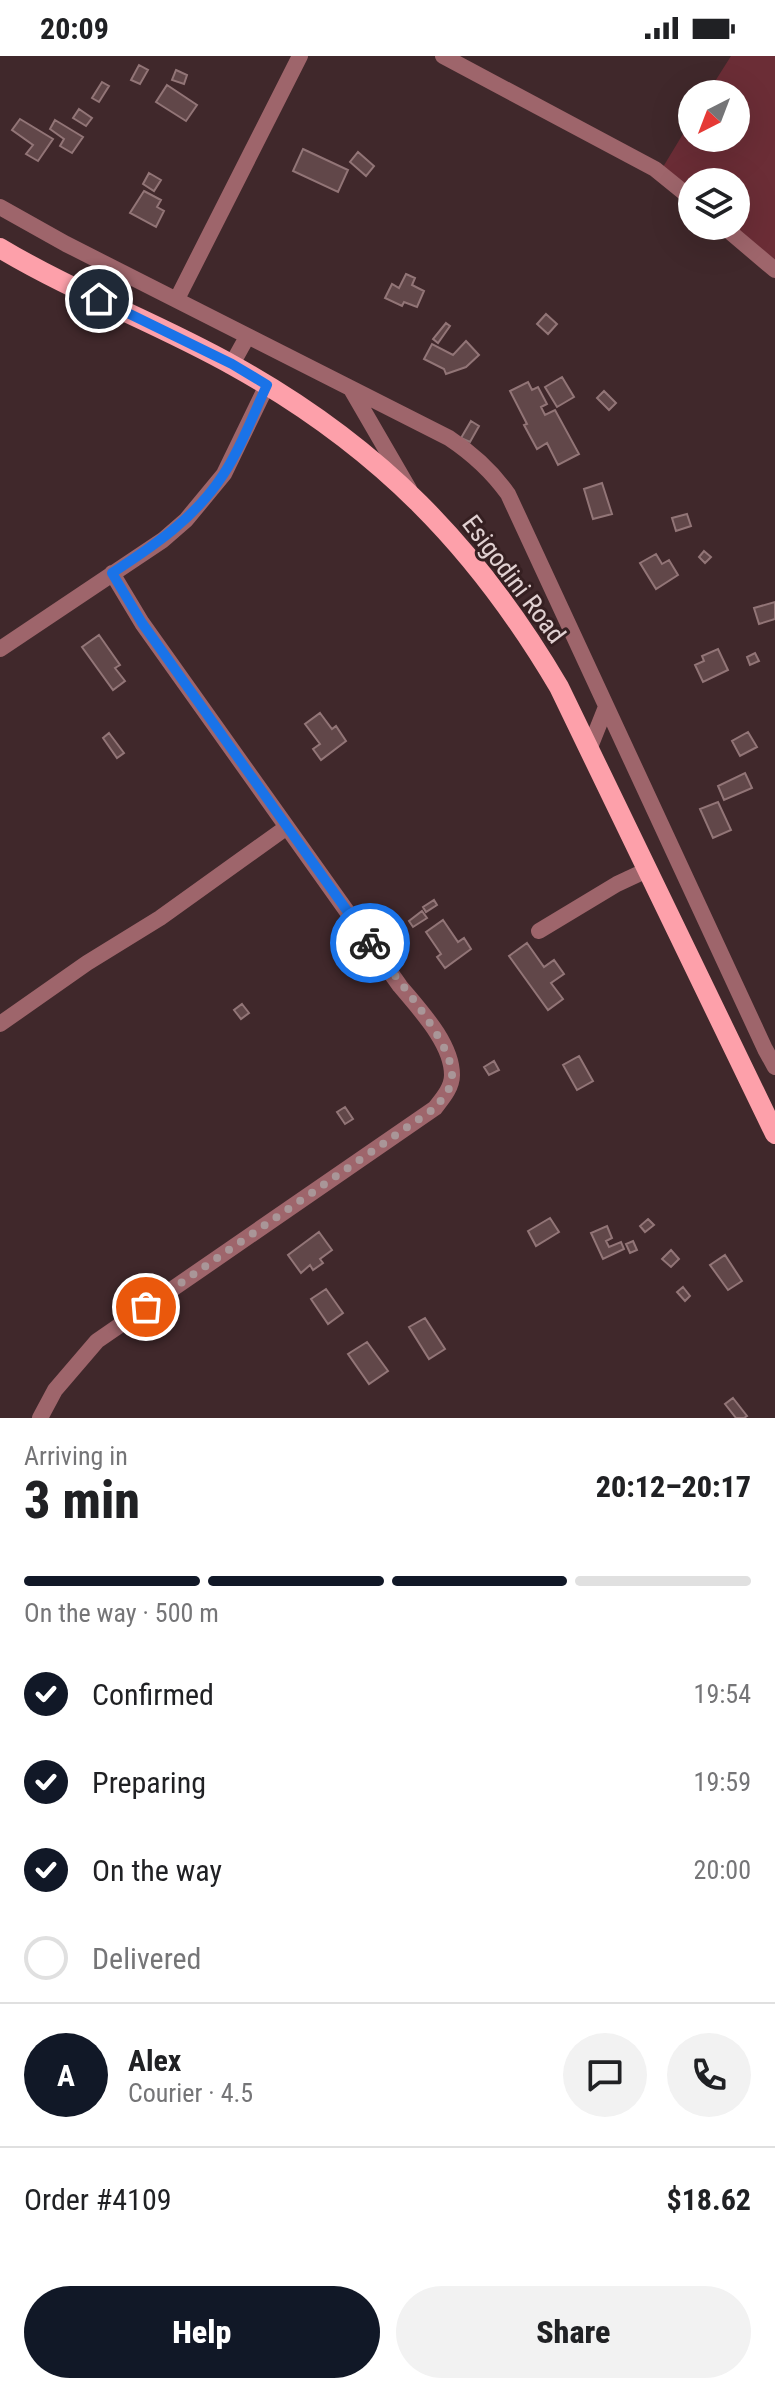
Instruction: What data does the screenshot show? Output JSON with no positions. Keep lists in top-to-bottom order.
{
  "streets": {
    "main road": ["Esigodini Road"]
  },
  "north": "bottom left",
  "page": {
    "status": "20:09",
    "heading": ["3 min", "Arriving in", "20:12–20:17"],
    "panel": [
      "Alex",
      "Courier · 4.5",
      "Order #4109",
      "$18.62"
    ],
    "bar": "On the way · 500 m",
    "list": [
      ["Confirmed", "19:54"],
      ["Preparing", "19:59"],
      ["On the way", "20:00"],
      "Delivered"
    ],
    "round": "A",
    "buttons": ["Help", "Share"]
  }
}
